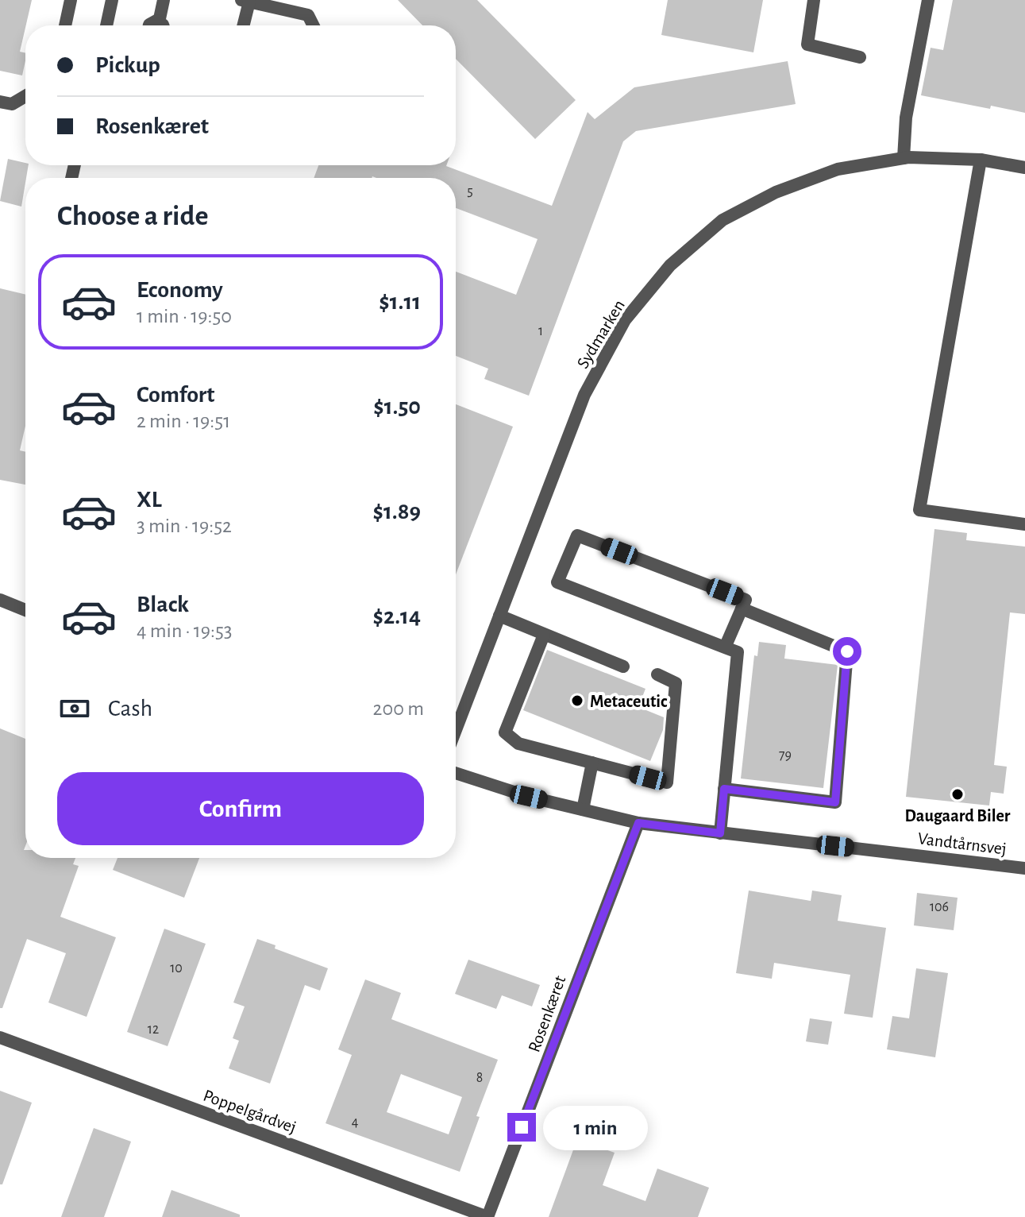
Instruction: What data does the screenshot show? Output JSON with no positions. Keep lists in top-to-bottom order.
{
  "streets": {
    "street": [
      "Sydmarken",
      "Vandtårnsvej",
      "Rosenkæret",
      "Poppelgårdvej"
    ]
  },
  "crossings": [
    ["Vandtårnsvej", "Rosenkæret"],
    ["Rosenkæret", "Poppelgårdvej"]
  ],
  "places": ["Metaceutic", "Daugaard Biler"],
  "house_numbers": [
    "5",
    "1",
    "79",
    "106",
    "10",
    "12",
    "8",
    "4"
  ],
  "page": {
    "banner": ["Pickup", "Rosenkæret"],
    "heading": "Choose a ride",
    "list": [
      {
        "name": "Economy",
        "note": "1 min · 19:50",
        "value": "$1.11"
      },
      {
        "name": "Comfort",
        "note": "2 min · 19:51",
        "value": "$1.50"
      },
      {
        "name": "XL",
        "note": "3 min · 19:52",
        "value": "$1.89"
      },
      {
        "name": "Black",
        "note": "4 min · 19:53",
        "value": "$2.14"
      }
    ],
    "pay": ["Cash", "200 m"],
    "buttons": "Confirm",
    "bubble": "1 min"
  }
}
